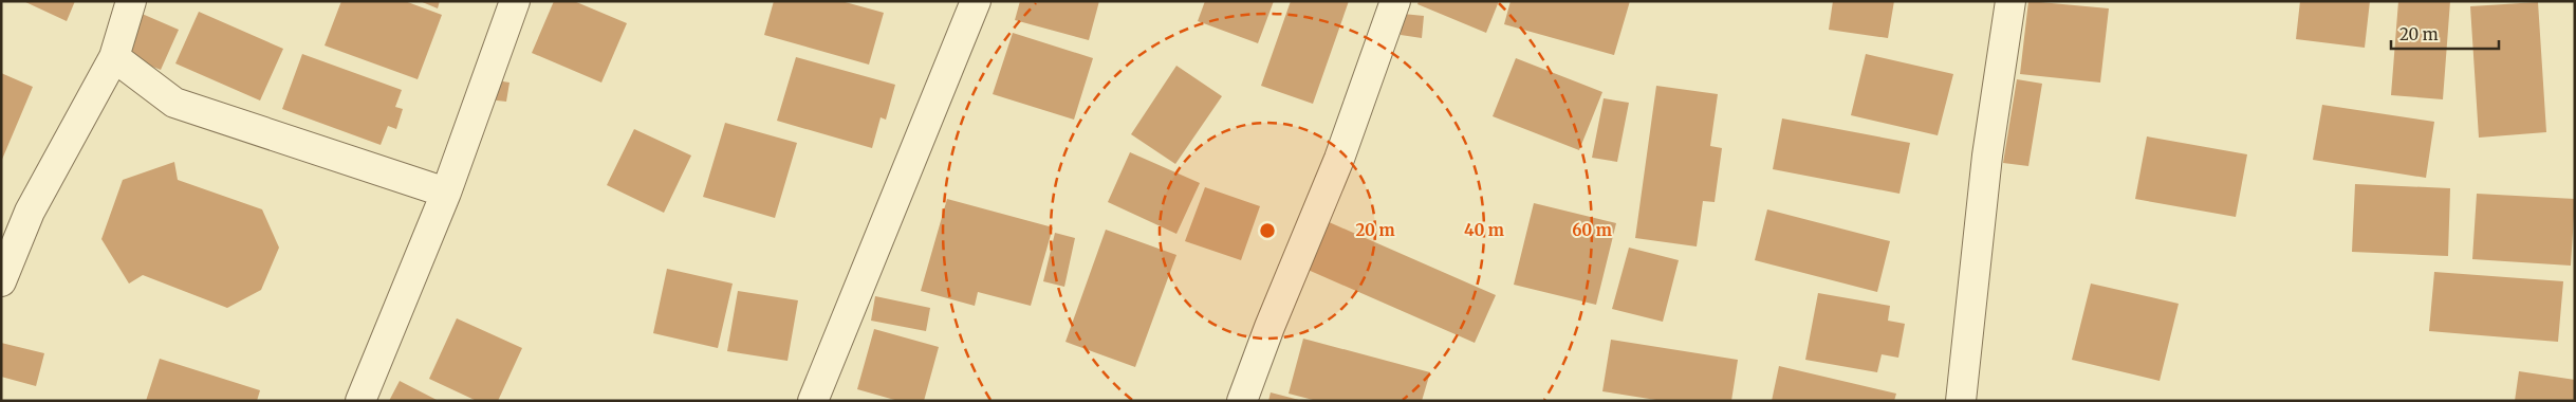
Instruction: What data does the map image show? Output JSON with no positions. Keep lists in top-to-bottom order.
{
  "scale_bar": "20 m",
  "rings": ["20 m", "40 m", "60 m"]
}
